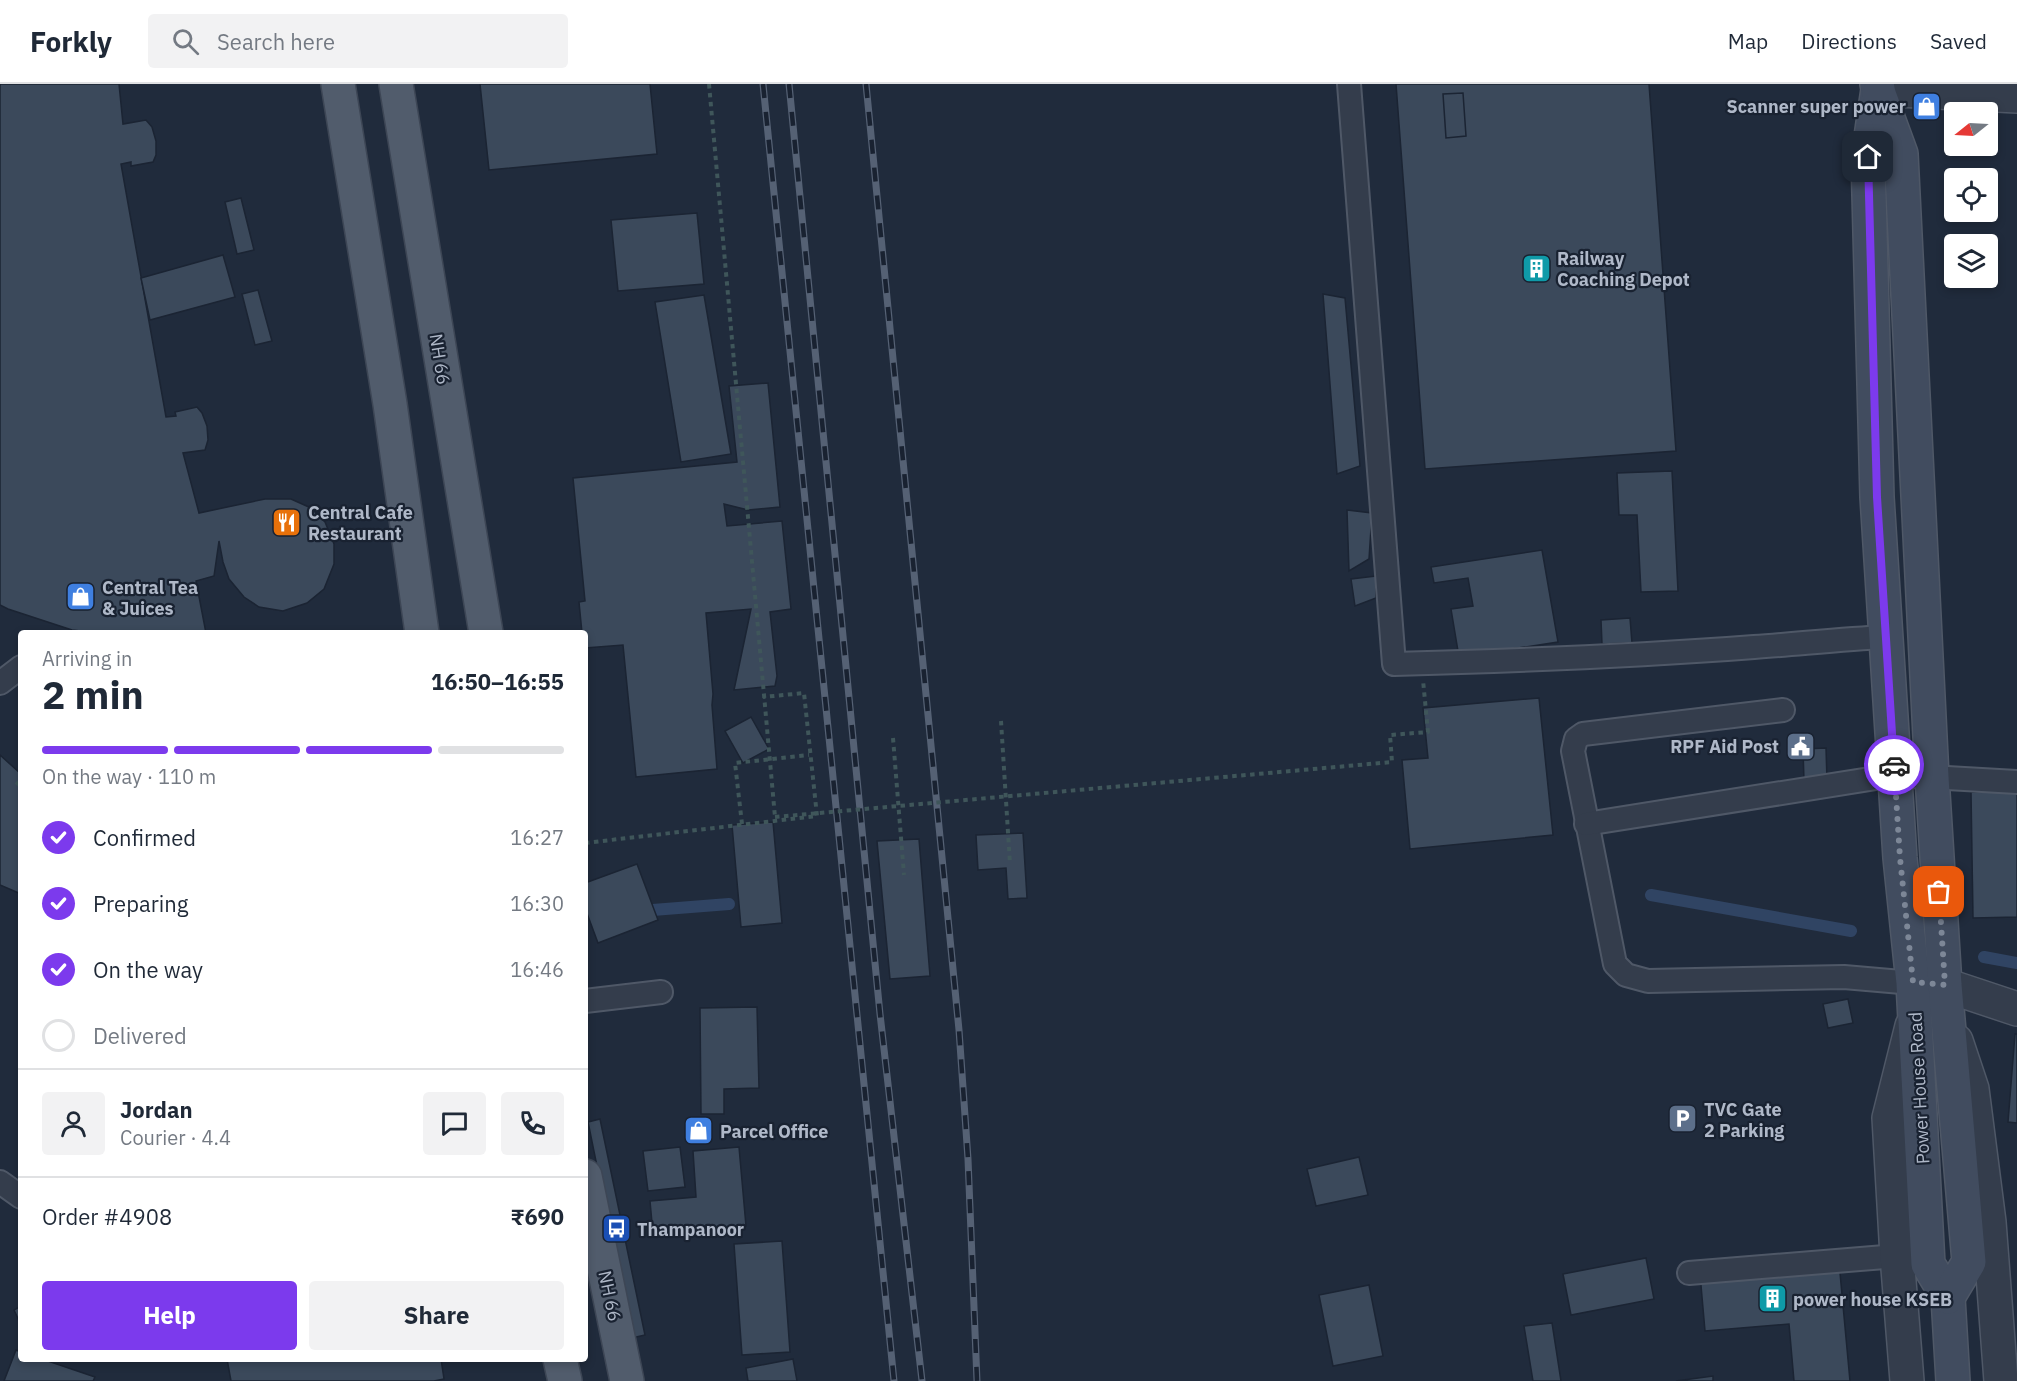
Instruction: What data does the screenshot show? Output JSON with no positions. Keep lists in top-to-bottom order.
{
  "streets": {
    "main road": ["NH 66", "Power House Road"]
  },
  "places": {
    "shop": ["Scanner super power", "Central Tea & Juices", "Parcel Office"],
    "building": ["Railway Coaching Depot", "power house KSEB"],
    "restaurant": ["Central Cafe Restaurant"],
    "public building": ["RPF Aid Post"],
    "parking": ["TVC Gate 2 Parking"],
    "bus stop": ["Thampanoor"]
  },
  "north": "left",
  "page": {
    "header": "Forkly",
    "search": "Search here",
    "nav": ["Map", "Directions", "Saved"],
    "heading": ["2 min", "Arriving in", "16:50–16:55"],
    "panel": [
      "Jordan",
      "Courier · 4.4",
      "Order #4908",
      "₹690"
    ],
    "bar": "On the way · 110 m",
    "list": [
      ["Confirmed", "16:27"],
      ["Preparing", "16:30"],
      ["On the way", "16:46"],
      "Delivered"
    ],
    "buttons": ["Help", "Share"]
  }
}
